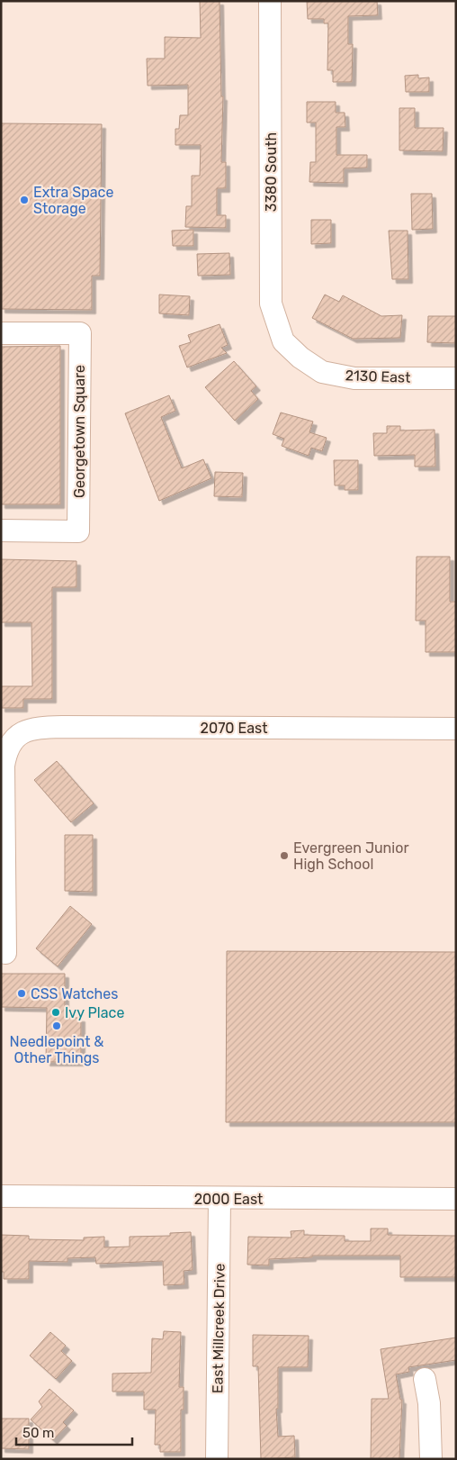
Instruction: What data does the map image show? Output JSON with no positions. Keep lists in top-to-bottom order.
{
  "streets": {
    "street": [
      "3380 South",
      "2130 East",
      "Georgetown Square",
      "2070 East",
      "2000 East",
      "East Millcreek Drive"
    ]
  },
  "crossings": [
    ["3380 South", "2130 East"],
    ["2000 East", "East Millcreek Drive"]
  ],
  "places": [
    "Extra Space Storage",
    "Evergreen Junior High School",
    "CSS Watches",
    "Ivy Place",
    "Needlepoint & Other Things"
  ],
  "scale_bar": "50 m"
}
